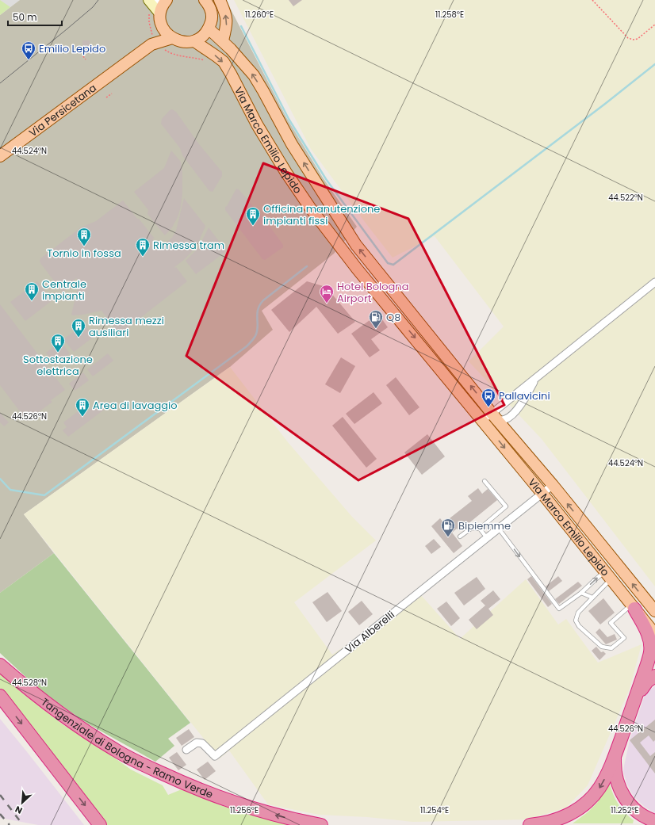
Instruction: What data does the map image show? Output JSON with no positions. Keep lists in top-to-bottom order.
{
  "streets": {
    "highway": ["Tangenziale di Bologna - Ramo Verde"],
    "main road": ["Via Persicetana", "Via Marco Emilio Lepido"],
    "street": ["Via Alberelli"]
  },
  "crossings": [
    ["Via Marco Emilio Lepido", "Via Alberelli"]
  ],
  "places": {
    "bus stop": ["Emilio Lepido", "Pallavicini"],
    "building": [
      "Officina manutenzione impianti fissi",
      "Tornio in fossa",
      "Rimessa tram",
      "Centrale impianti",
      "Rimessa mezzi ausiliari",
      "Sottostazione elettrica",
      "Area di lavaggio"
    ],
    "hotel": ["Hotel Bologna Airport"],
    "fuel station": ["Q8", "Bipiemme"]
  },
  "scale_bar": "50 m",
  "north": "bottom left",
  "coordinates": [
    "11.260°E",
    "11.258°E",
    "44.524°N",
    "44.522°N",
    "44.526°N",
    "44.528°N",
    "11.256°E",
    "11.254°E",
    "11.252°E"
  ]
}
